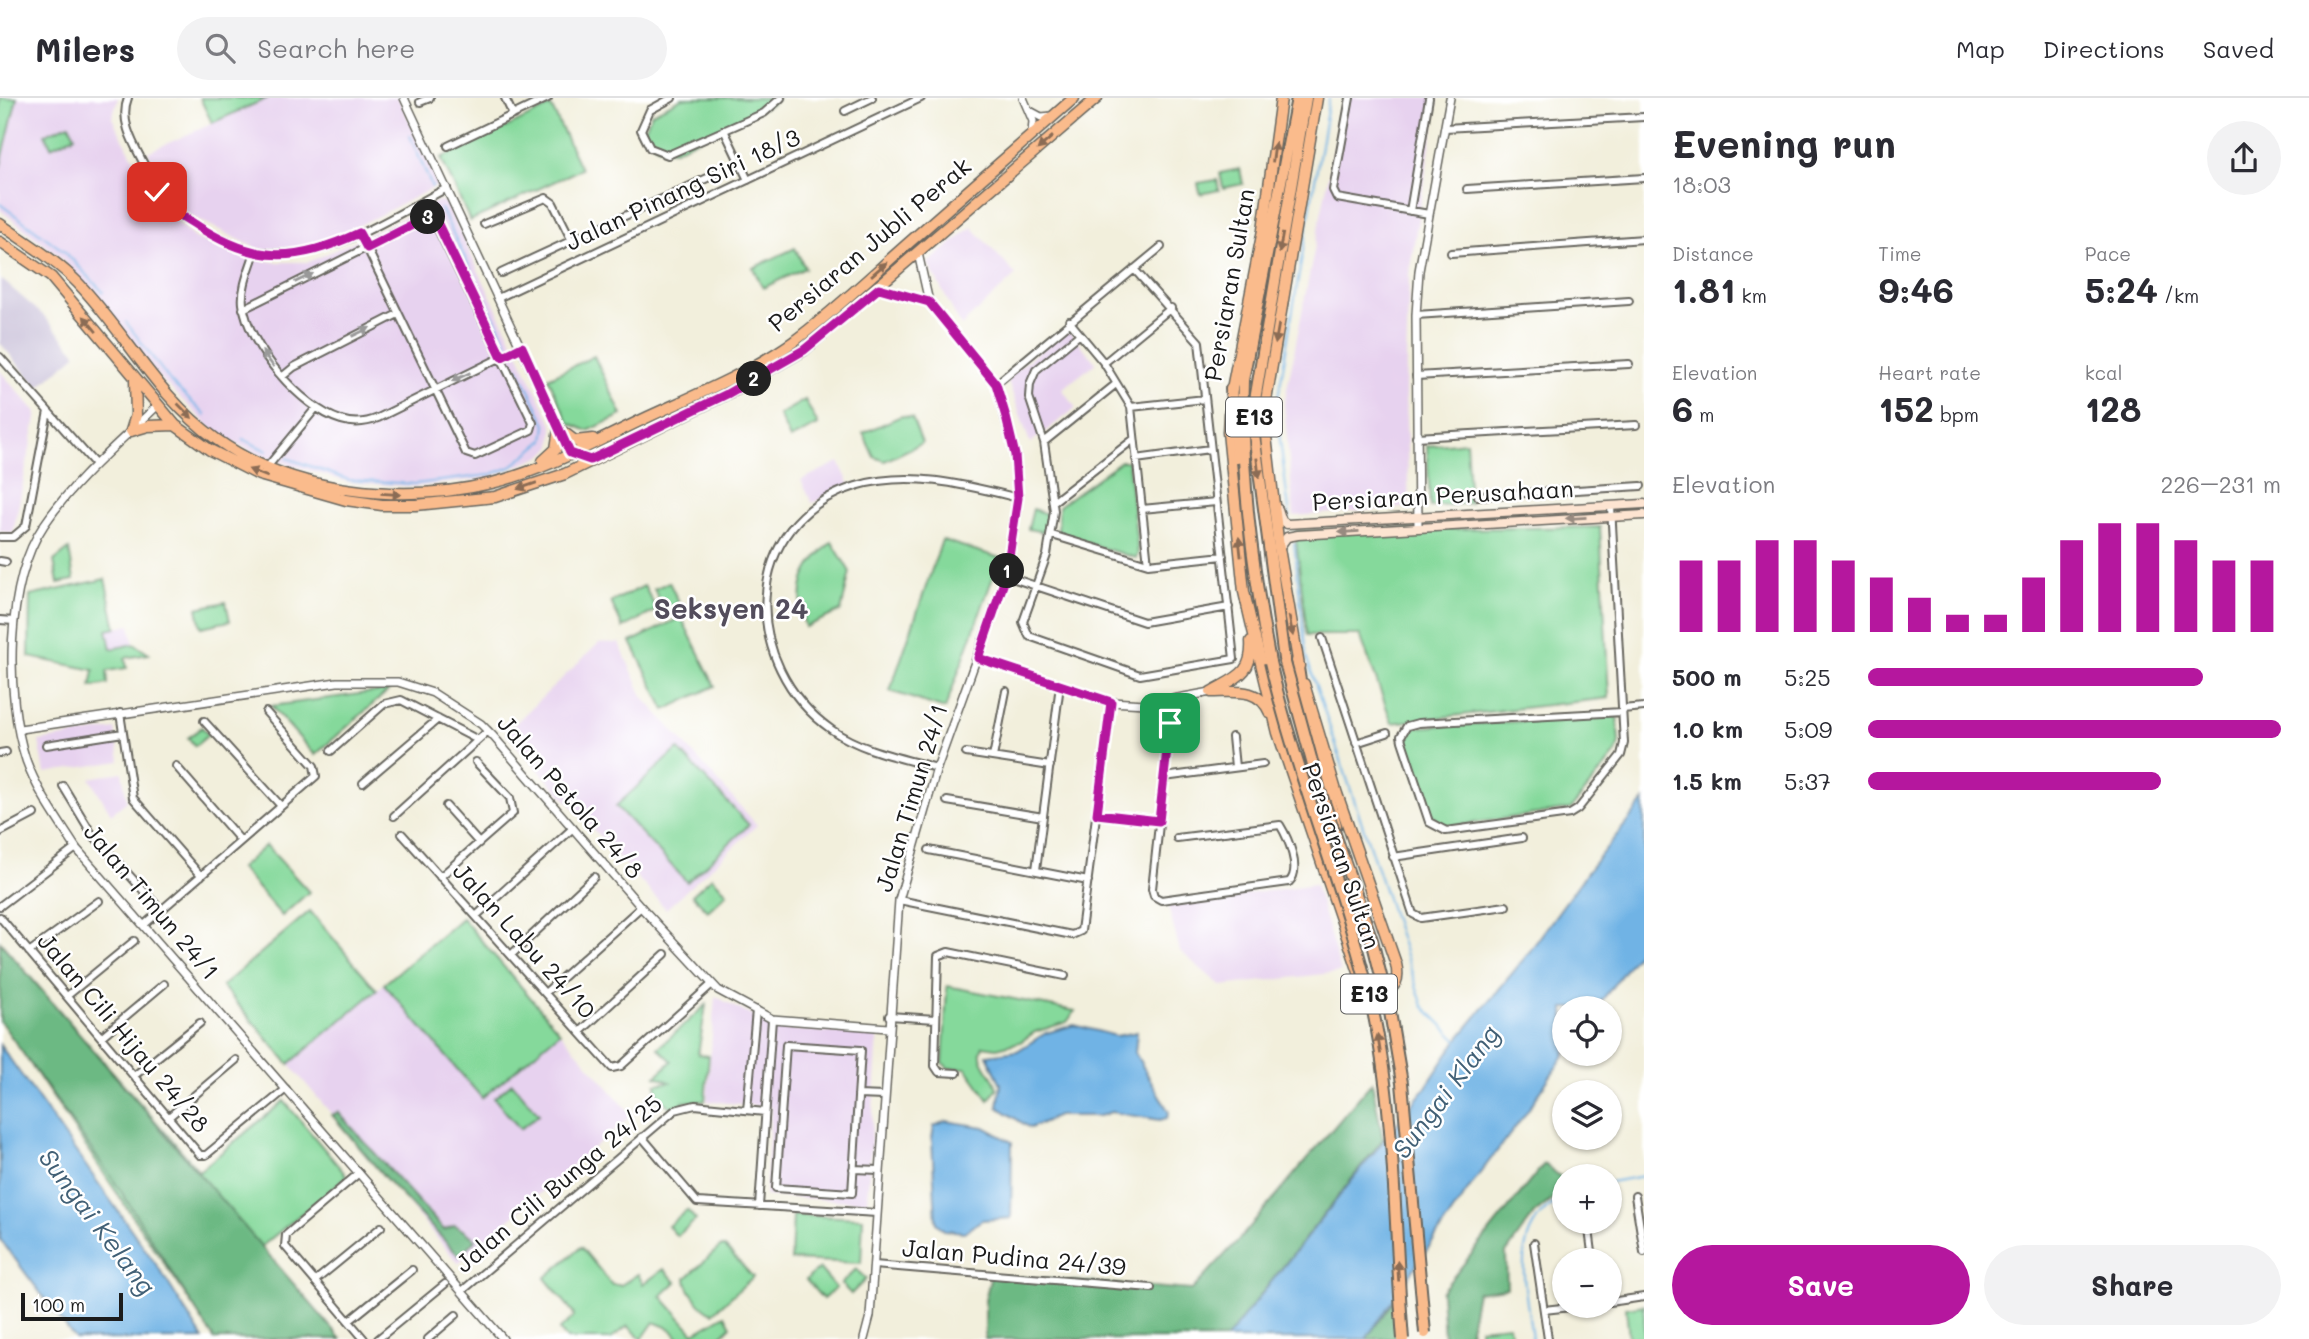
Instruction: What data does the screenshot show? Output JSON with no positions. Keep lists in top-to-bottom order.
{
  "streets": {
    "highway": ["E13"],
    "main road": ["Persiaran Jubli Perak", "Persiaran Sultan", "Persiaran Perusahaan"],
    "street": [
      "Jalan Pinang Siri 18/3",
      "Jalan Petola 24/8",
      "Jalan Timun 24/1",
      "Jalan Labu 24/10",
      "Jalan Cili Hijau 24/28",
      "Jalan Cili Bunga 24/25",
      "Jalan Pudina 24/39"
    ]
  },
  "crossings": [
    ["Persiaran Jubli Perak", "Jalan Timun 24/1"],
    ["Persiaran Sultan", "Persiaran Perusahaan"],
    ["Jalan Petola 24/8", "Jalan Timun 24/1"],
    ["Jalan Petola 24/8", "Jalan Labu 24/10"],
    ["Jalan Timun 24/1", "Jalan Cili Hijau 24/28"],
    ["Jalan Timun 24/1", "Jalan Cili Bunga 24/25"],
    ["Jalan Timun 24/1", "Jalan Pudina 24/39"]
  ],
  "districts": ["Seksyen 24"],
  "water": ["Sungai Klang", "Sungai Kelang"],
  "scale_bar": "100 m",
  "page": {
    "header": "Milers",
    "search": "Search here",
    "nav": ["Map", "Directions", "Saved"],
    "heading": ["Evening run", "18:03"],
    "pins": ["3", "2", "1"],
    "stats": [
      ["Distance", "1.81 km"],
      ["Time", "9:46"],
      ["Pace", "5:24 /km"],
      ["Elevation", "6 m"],
      ["Heart rate", "152 bpm"],
      ["kcal", "128"]
    ],
    "chart": ["Elevation", "226–231 m"],
    "list": [
      {
        "name": "500 m",
        "note": "5:25"
      },
      {
        "name": "1.0 km",
        "note": "5:09"
      },
      {
        "name": "1.5 km",
        "note": "5:37"
      }
    ],
    "map_buttons": ["+", "−"],
    "buttons": ["Save", "Share"],
    "scale": "100 m"
  }
}
